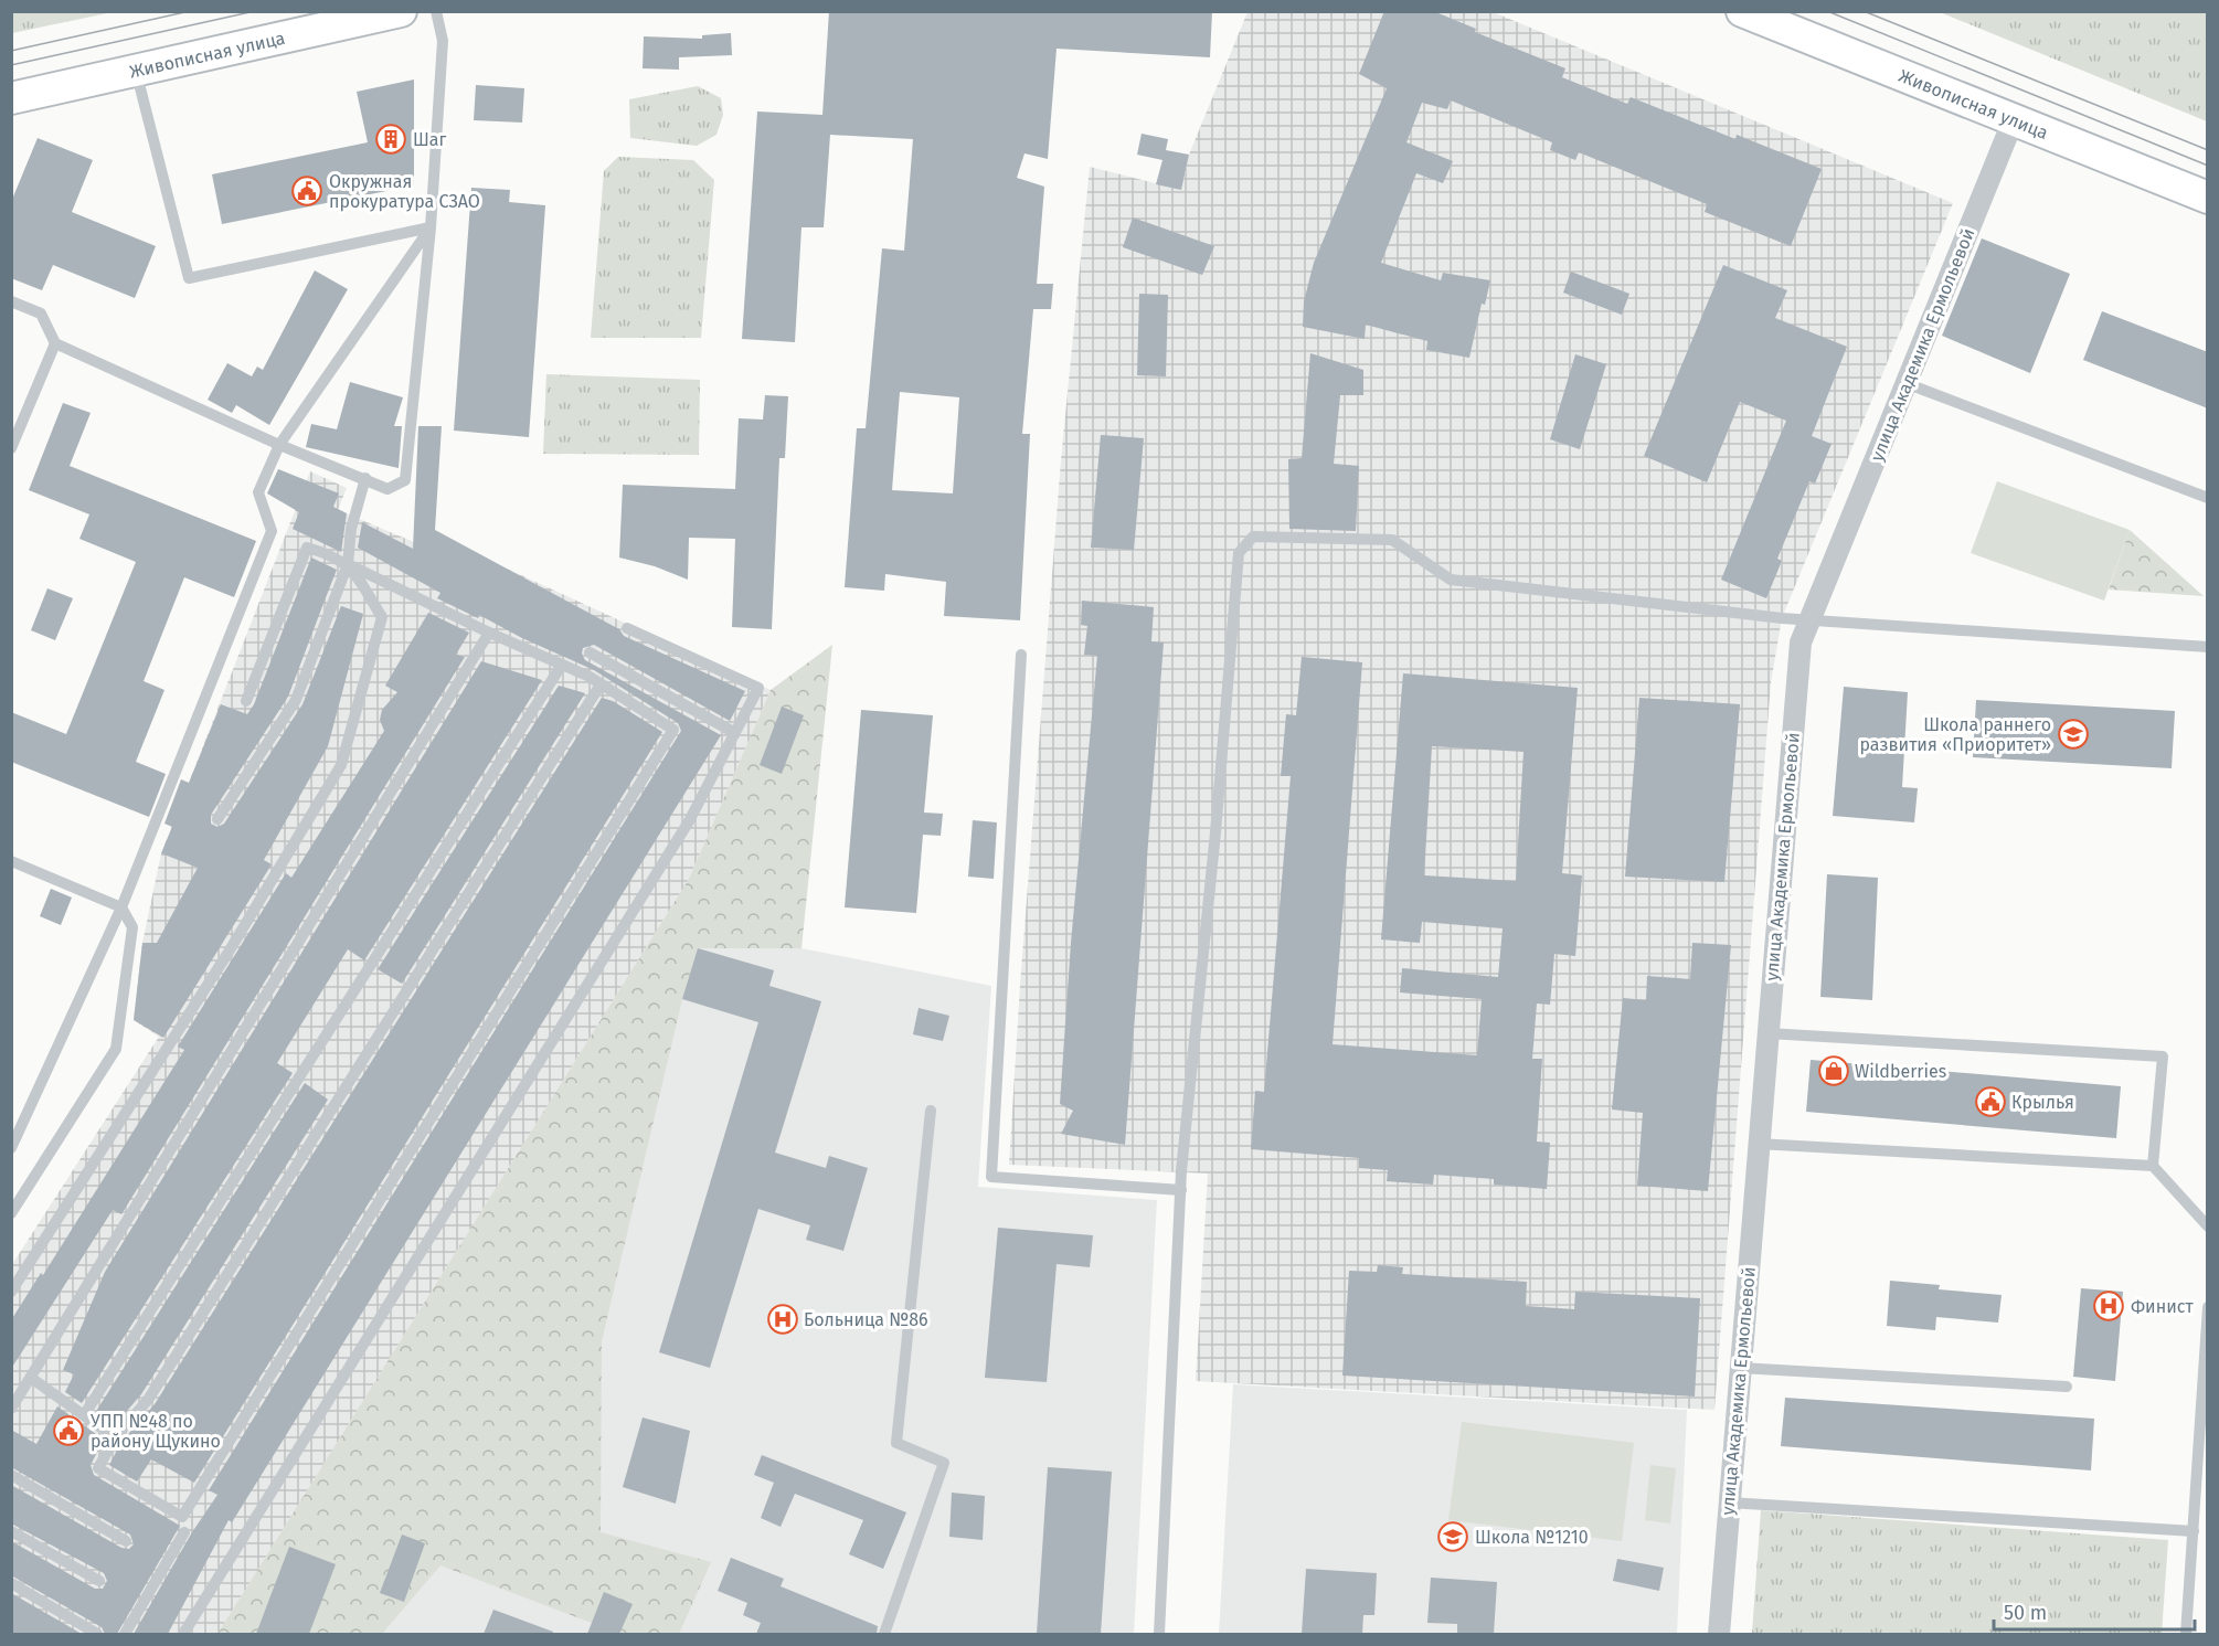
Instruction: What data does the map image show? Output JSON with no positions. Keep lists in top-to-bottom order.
{
  "streets": {
    "street": ["Живописная улица", "улица Академика Ермольевой"]
  },
  "crossings": [
    ["Живописная улица", "улица Академика Ермольевой"]
  ],
  "places": {
    "building": ["Шаг"],
    "public building": ["Окружная прокуратура СЗАО", "Крылья", "УПП №48 по району Щукино"],
    "school or university": ["Школа раннего развития «Приоритет»", "Школа №1210"],
    "shop": ["Wildberries"],
    "hospital": ["Финист", "Больница №86"]
  },
  "scale_bar": "50 m"
}
